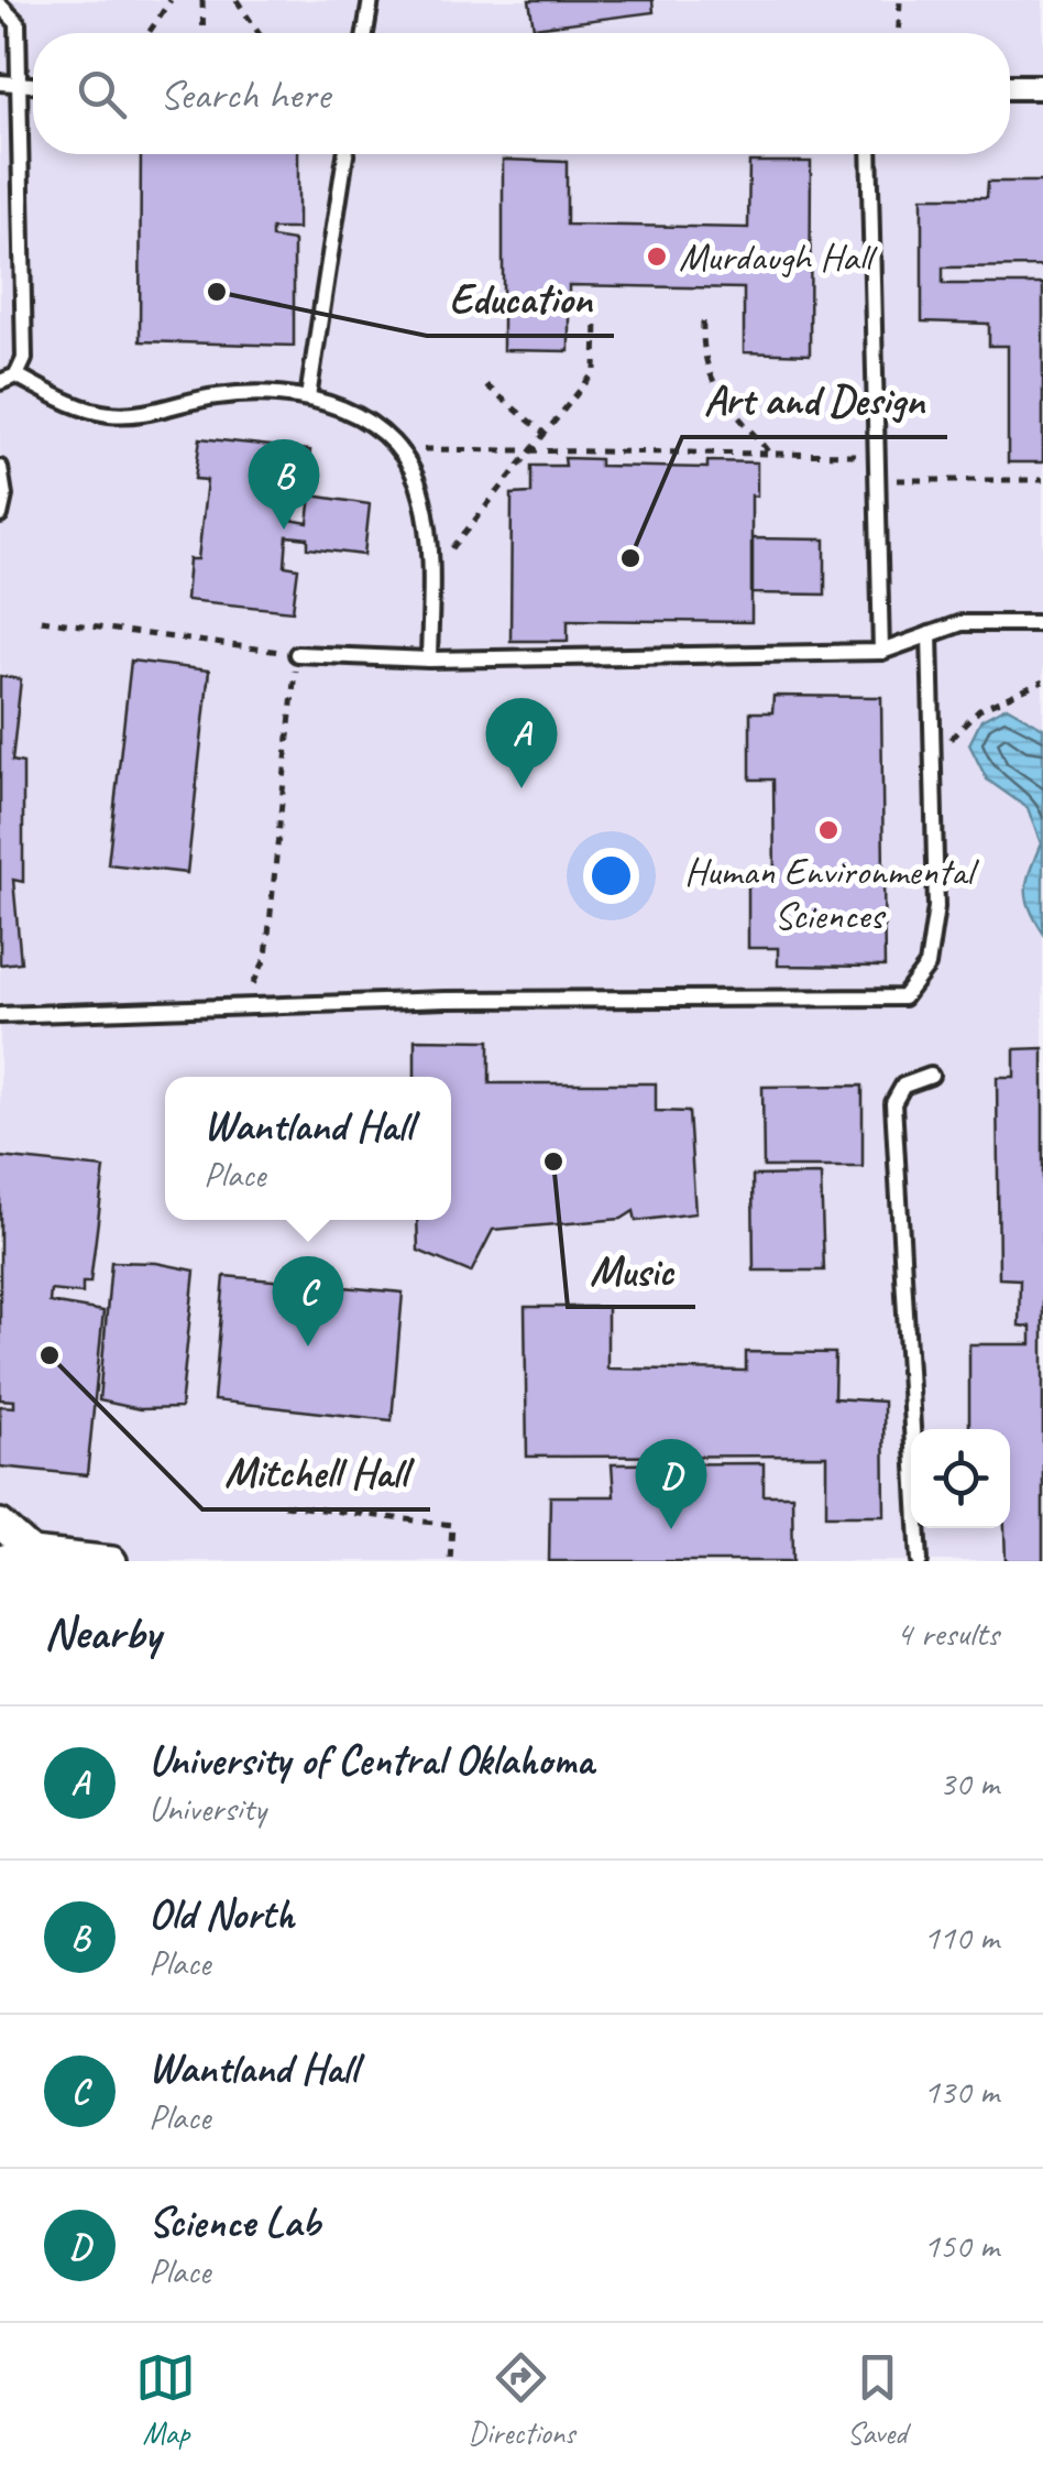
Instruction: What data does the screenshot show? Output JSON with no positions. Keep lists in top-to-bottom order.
{
  "places": [
    "Murdaugh Hall",
    "Education",
    "Art and Design",
    "Human Environmental Sciences",
    "Music",
    "Mitchell Hall"
  ],
  "page": {
    "search": "Search here",
    "pins": [
      "B",
      "A",
      "C",
      "D"
    ],
    "popup": ["Wantland Hall", "Place"],
    "heading": ["Nearby", "4 results"],
    "list": [
      {
        "mark": "A",
        "name": "University of Central Oklahoma",
        "note": "University",
        "value": "30 m"
      },
      {
        "mark": "B",
        "name": "Old North",
        "note": "Place",
        "value": "110 m"
      },
      {
        "mark": "C",
        "name": "Wantland Hall",
        "note": "Place",
        "value": "130 m"
      },
      {
        "mark": "D",
        "name": "Science Lab",
        "note": "Place",
        "value": "150 m"
      }
    ],
    "nav": ["Map", "Directions", "Saved"]
  }
}
